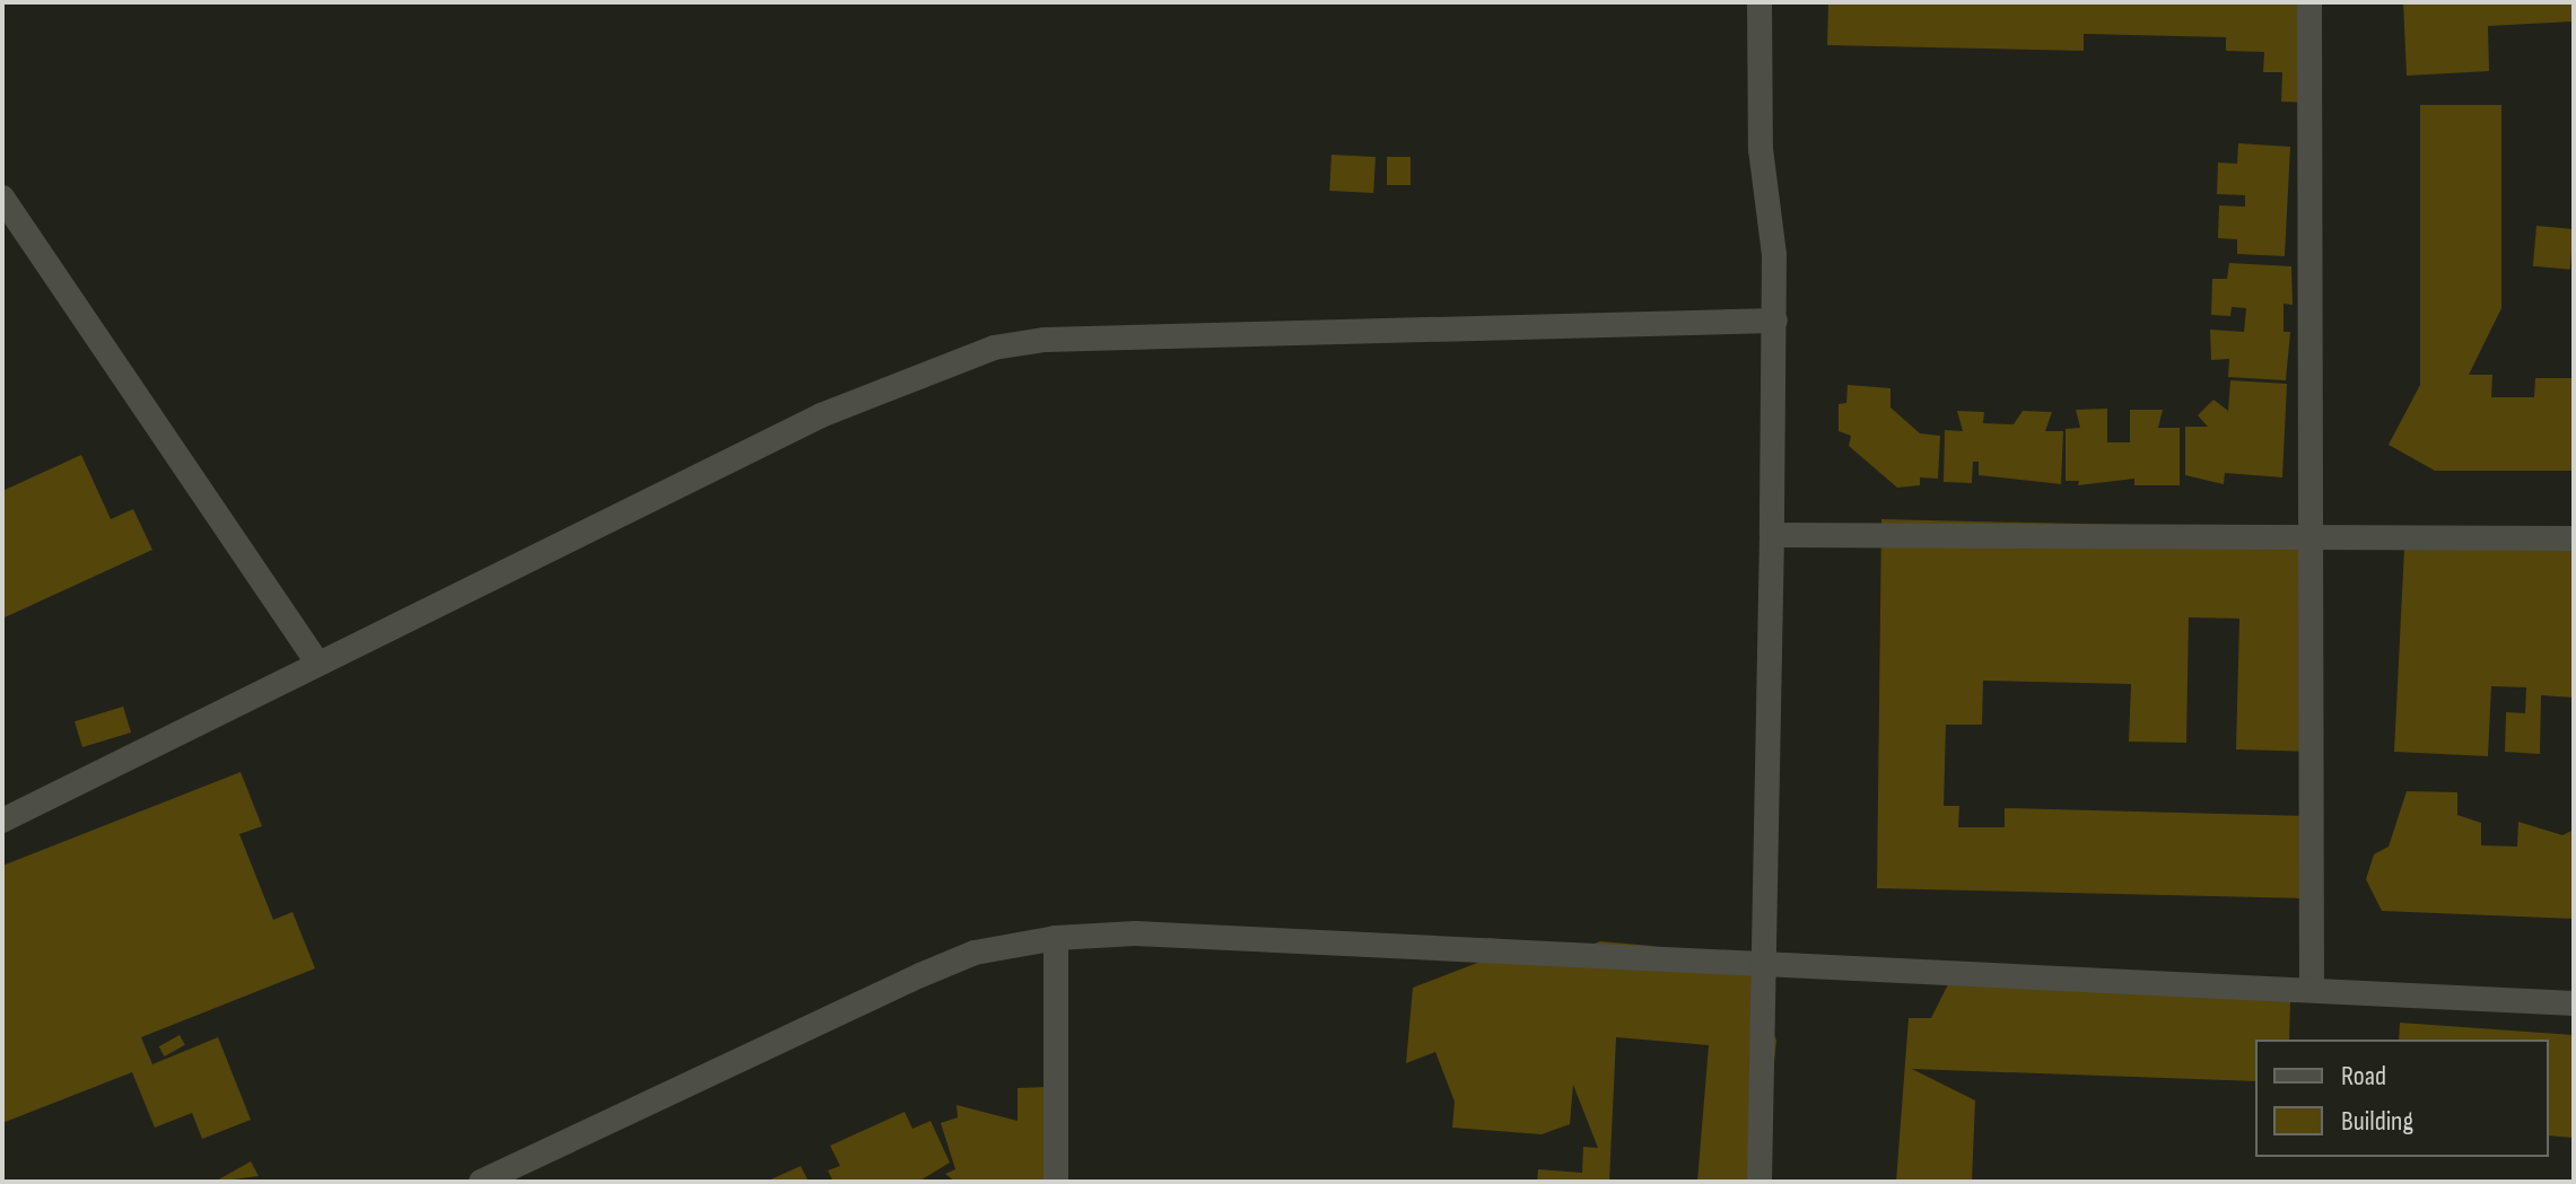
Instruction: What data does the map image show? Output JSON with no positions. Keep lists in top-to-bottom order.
{
  "legend": ["Road", "Building"]
}
